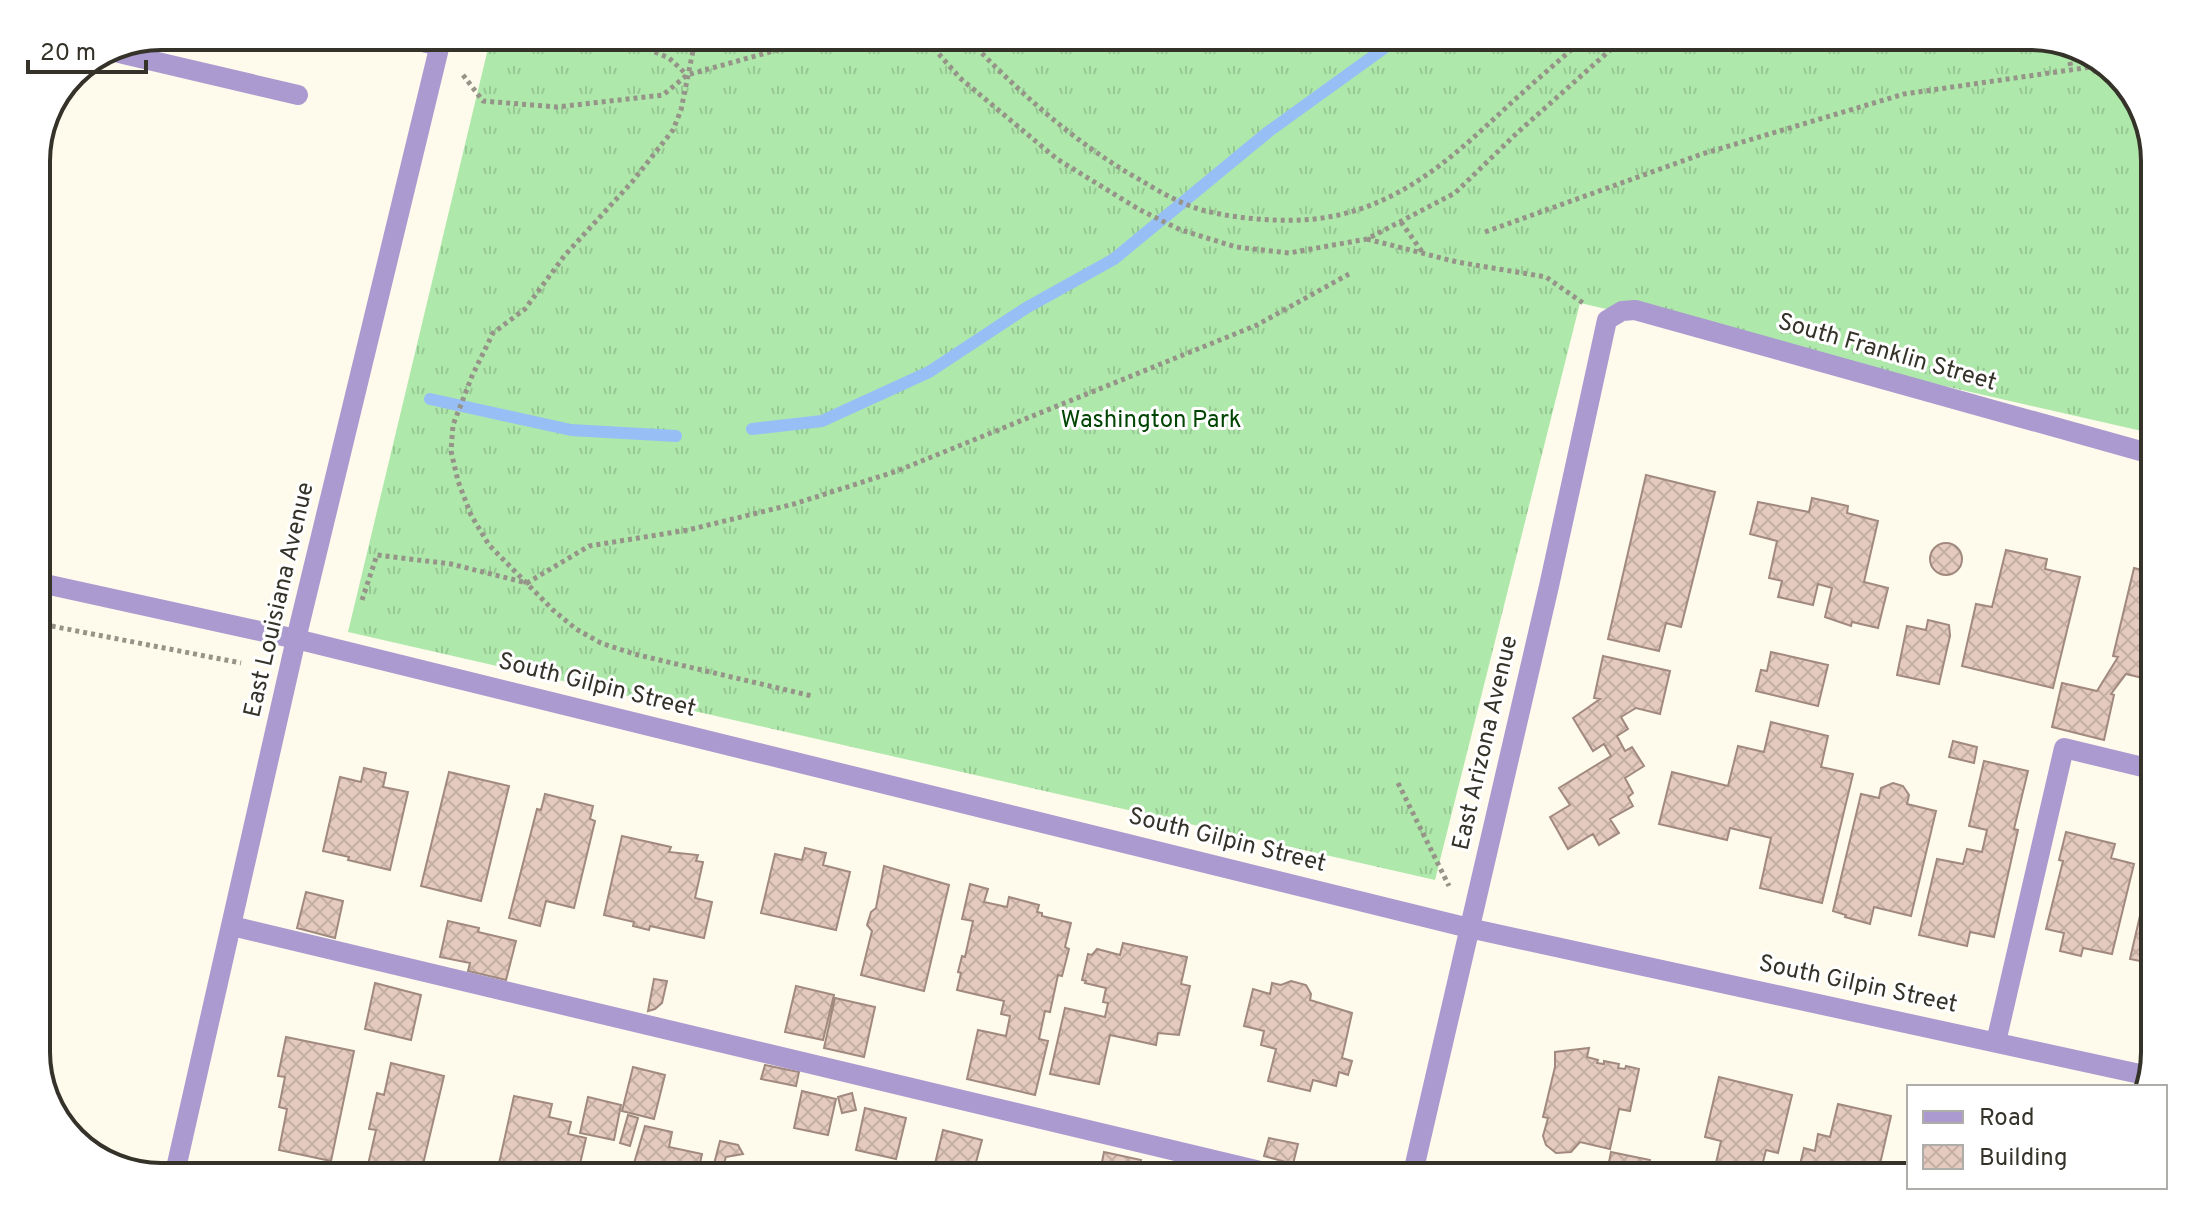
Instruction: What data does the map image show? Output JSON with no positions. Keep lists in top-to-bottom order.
{
  "streets": {
    "street": [
      "South Franklin Street",
      "East Louisiana Avenue",
      "South Gilpin Street",
      "East Arizona Avenue"
    ]
  },
  "crossings": [
    ["South Franklin Street", "East Arizona Avenue"],
    ["East Louisiana Avenue", "South Gilpin Street"],
    ["South Gilpin Street", "East Arizona Avenue"]
  ],
  "parks": ["Washington Park"],
  "legend": ["Road", "Building"],
  "scale_bar": "20 m"
}
